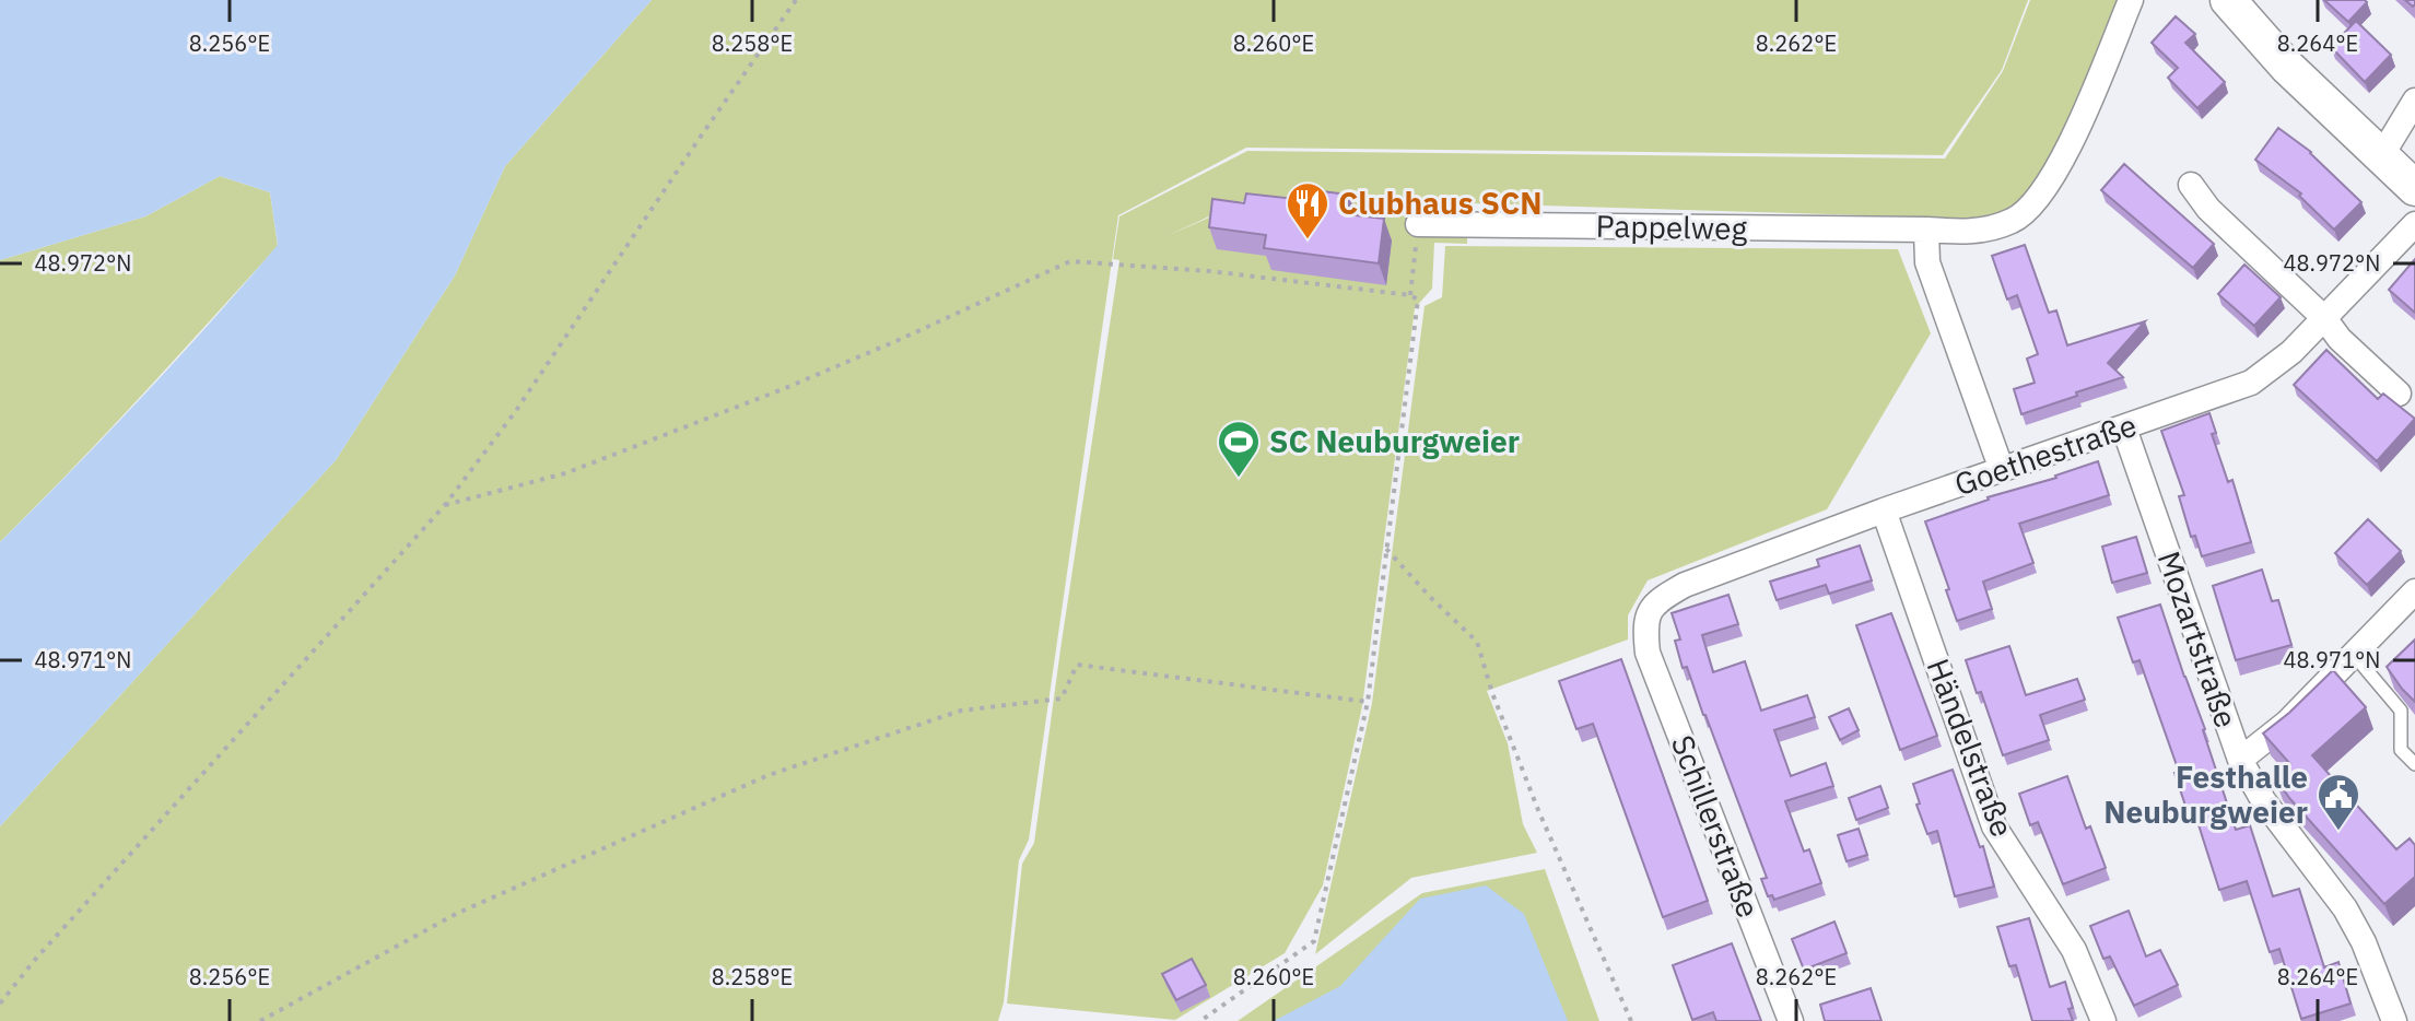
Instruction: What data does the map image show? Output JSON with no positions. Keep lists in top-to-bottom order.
{
  "streets": {
    "street": [
      "Pappelweg",
      "Goethestraße",
      "Mozartstraße",
      "Händelstraße",
      "Schillerstraße"
    ]
  },
  "crossings": [
    ["Goethestraße", "Mozartstraße"],
    ["Goethestraße", "Händelstraße"],
    ["Goethestraße", "Schillerstraße"]
  ],
  "places": {
    "restaurant": ["Clubhaus SCN"],
    "sports": ["SC Neuburgweier"],
    "public building": ["Festhalle Neuburgweier"]
  },
  "coordinates": [
    "8.256°E",
    "8.258°E",
    "8.260°E",
    "8.262°E",
    "8.264°E",
    "48.972°N",
    "48.971°N"
  ]
}
